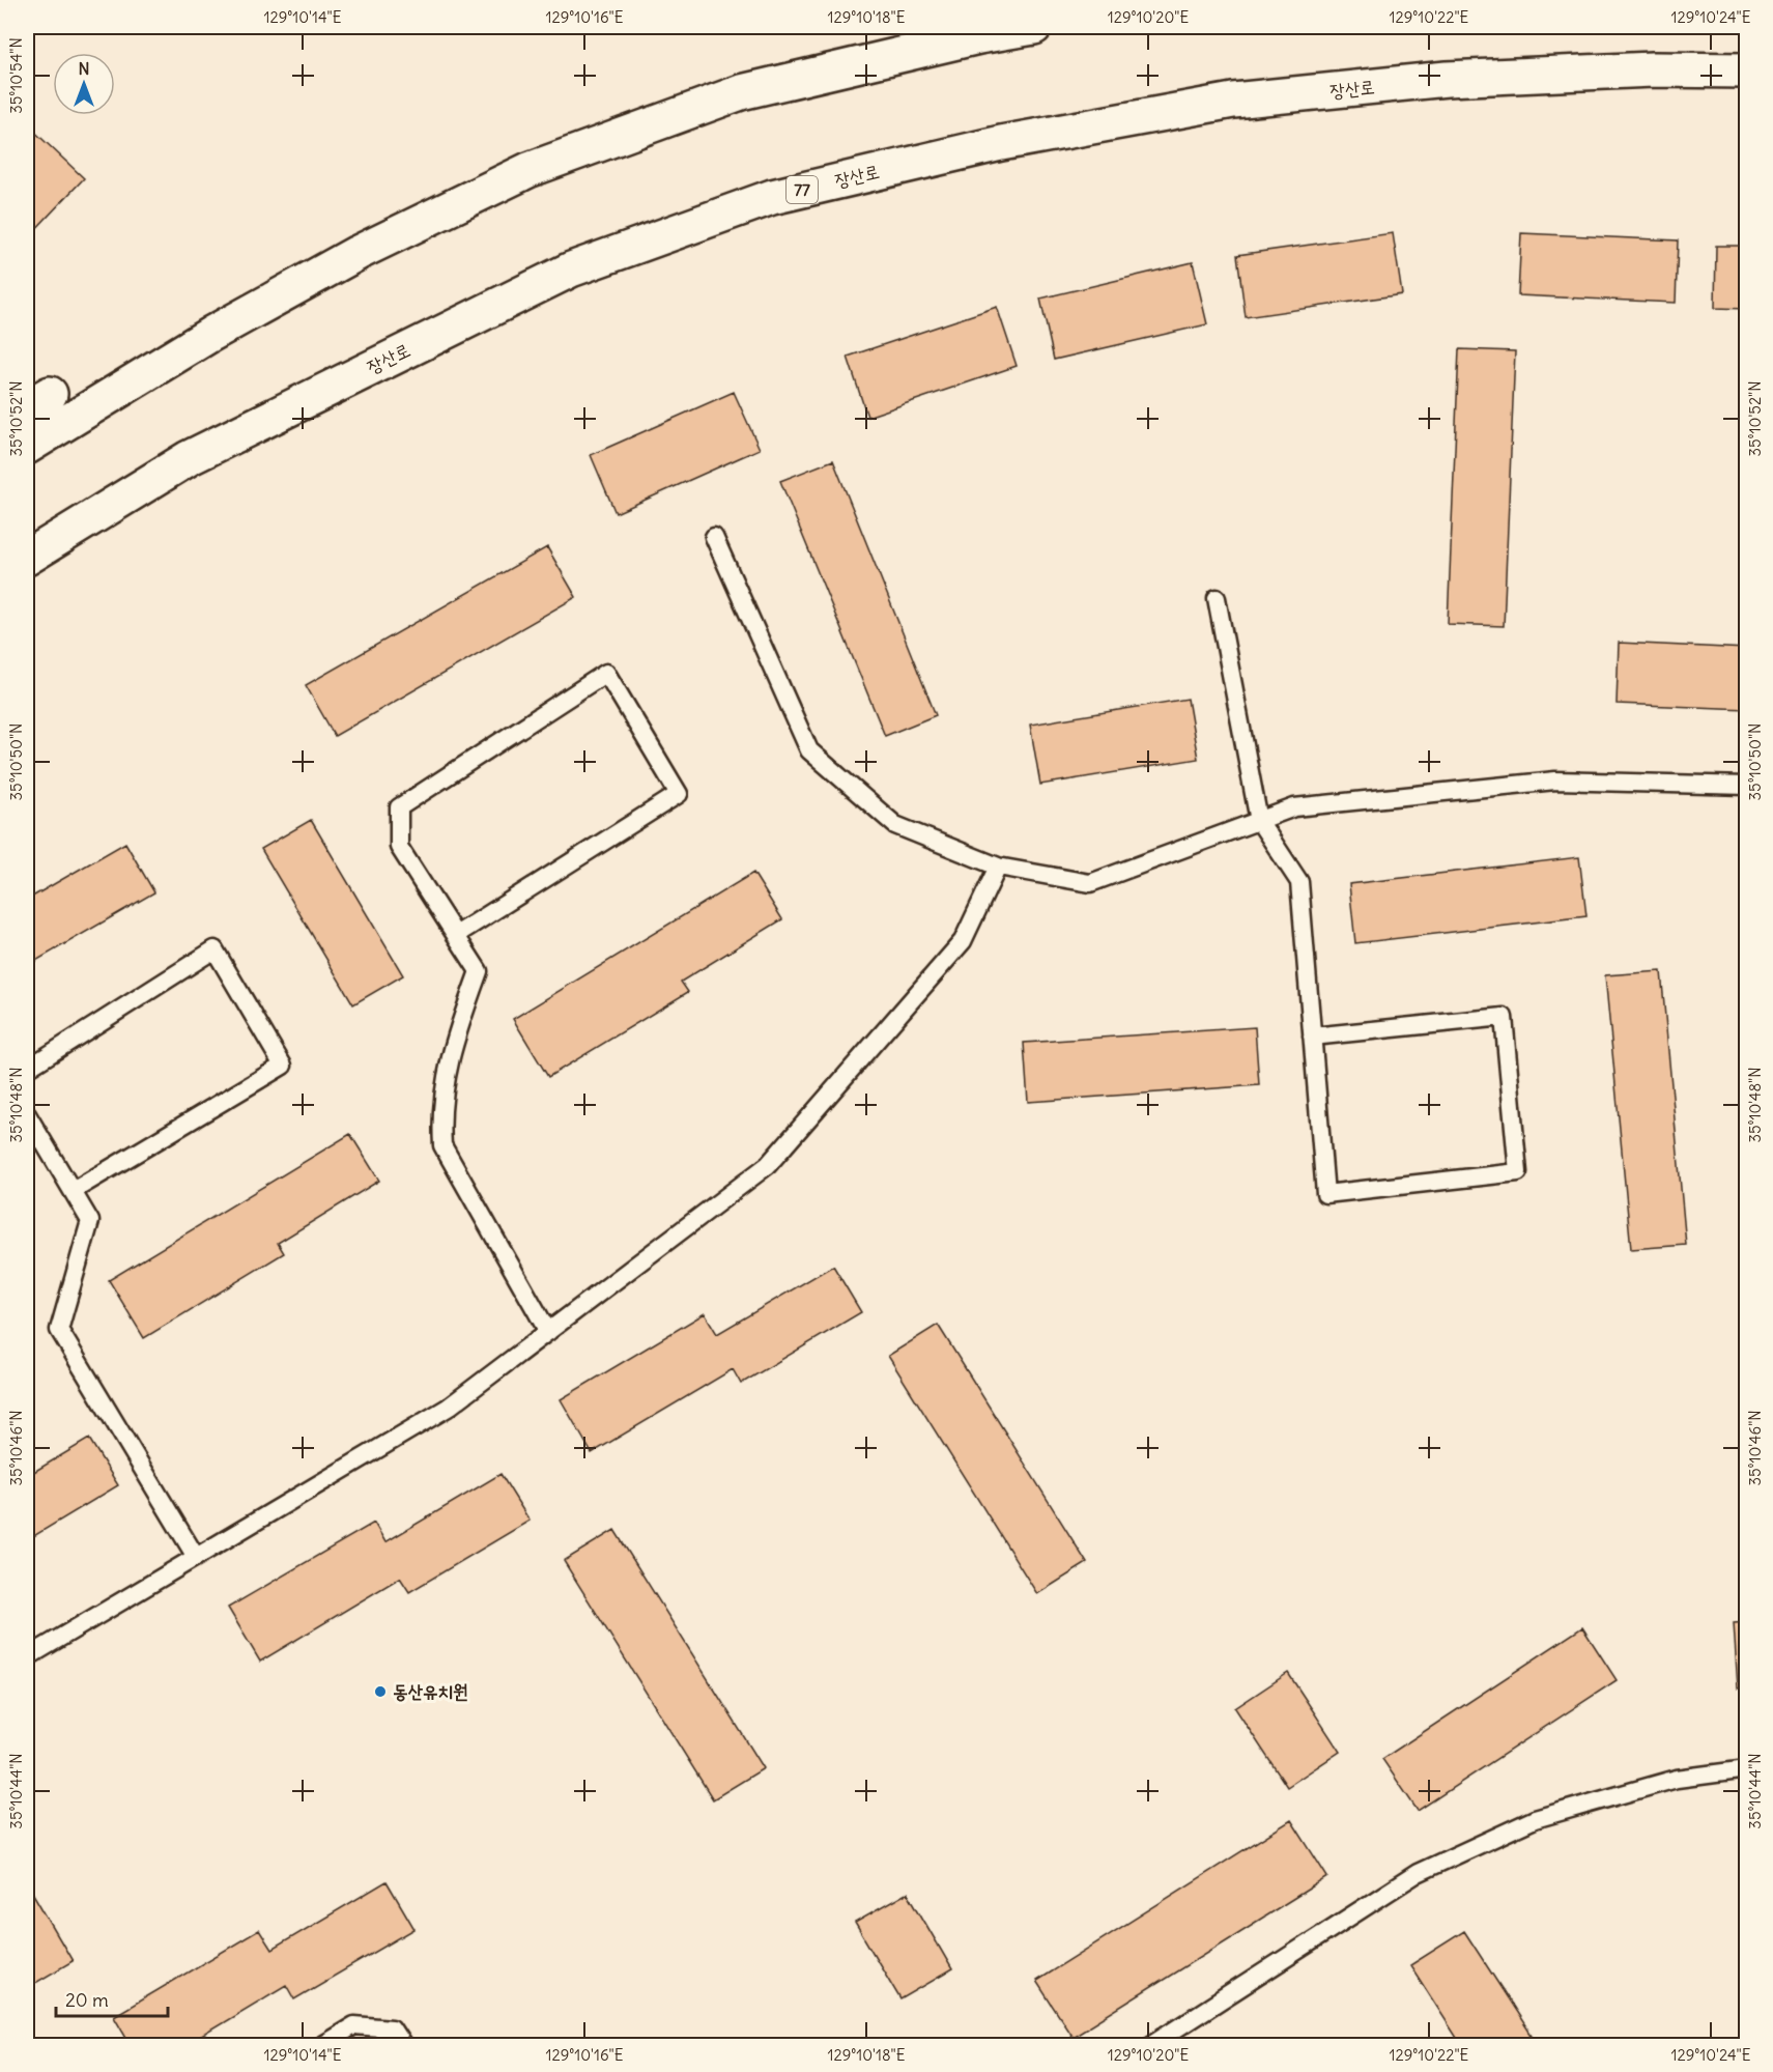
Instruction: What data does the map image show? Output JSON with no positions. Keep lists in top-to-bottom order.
{
  "streets": {
    "highway": ["장산로", "77"]
  },
  "places": ["동산유치원"],
  "scale_bar": "20 m",
  "north": "top",
  "coordinates": [
    "129°10'14\"E",
    "129°10'16\"E",
    "129°10'18\"E",
    "129°10'20\"E",
    "129°10'22\"E",
    "129°10'24\"E",
    "35°10'54\"N",
    "35°10'52\"N",
    "35°10'50\"N",
    "35°10'48\"N",
    "35°10'46\"N",
    "35°10'44\"N"
  ]
}
